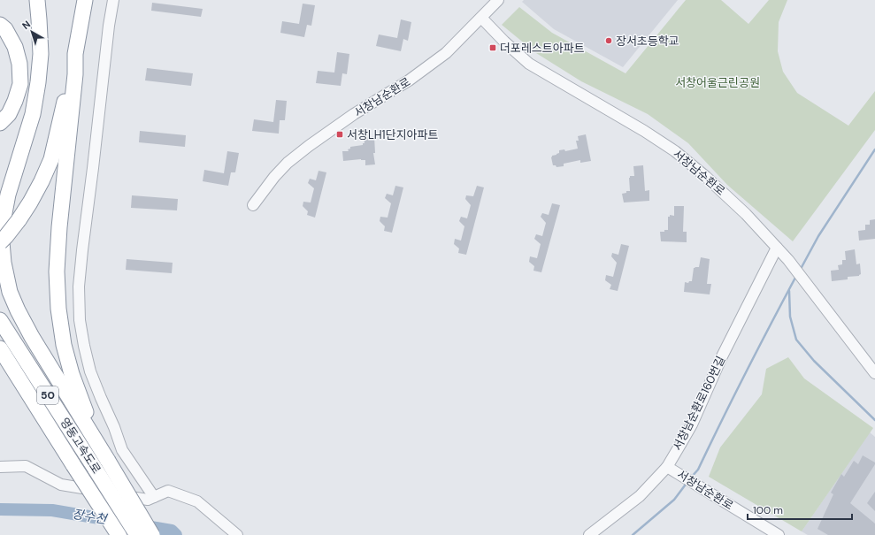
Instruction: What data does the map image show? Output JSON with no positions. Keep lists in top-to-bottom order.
{
  "streets": {
    "highway": ["50", "영동고속도로"],
    "street": ["서창남순환로", "서창남순환로160번길"]
  },
  "crossings": [
    ["서창남순환로", "서창남순환로160번길"]
  ],
  "water": ["장수천"],
  "parks": ["서창어울근린공원"],
  "places": {
    "other": ["장서초등학교"],
    "transit": ["더포레스트아파트", "서창LH1단지아파트"]
  },
  "scale_bar": "100 m",
  "north": "top left"
}
